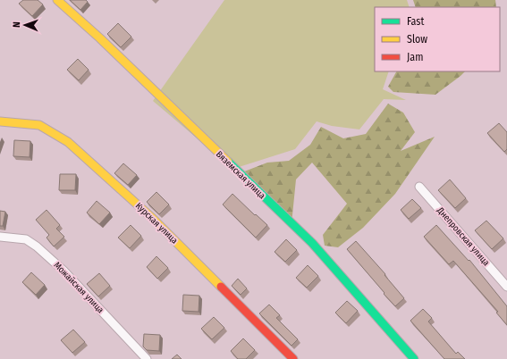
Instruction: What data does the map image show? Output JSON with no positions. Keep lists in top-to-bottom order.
{
  "streets": {
    "street": [
      "Вяземская улица",
      "Курская улица",
      "Днепровская улица",
      "Можайская улица"
    ]
  },
  "legend": ["Fast", "Slow", "Jam"],
  "north": "left"
}
